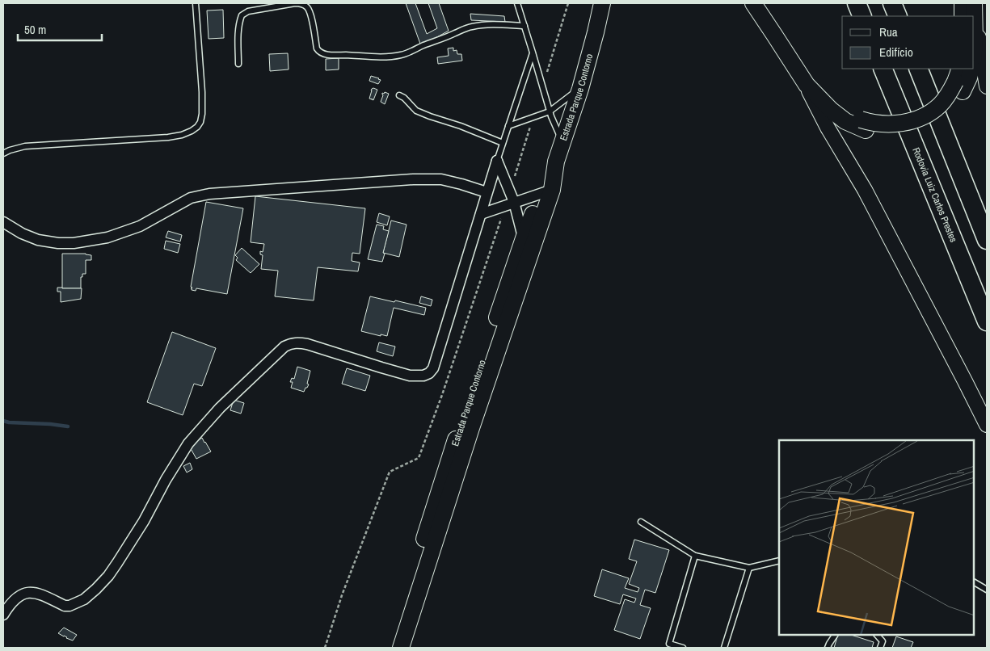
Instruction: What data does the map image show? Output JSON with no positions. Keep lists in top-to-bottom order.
{
  "streets": {
    "highway": ["Rodovia Luiz Carlos Prestes"],
    "main road": ["Estrada Parque Contorno"]
  },
  "legend": ["Rua", "Edifício"],
  "scale_bar": "50 m"
}
